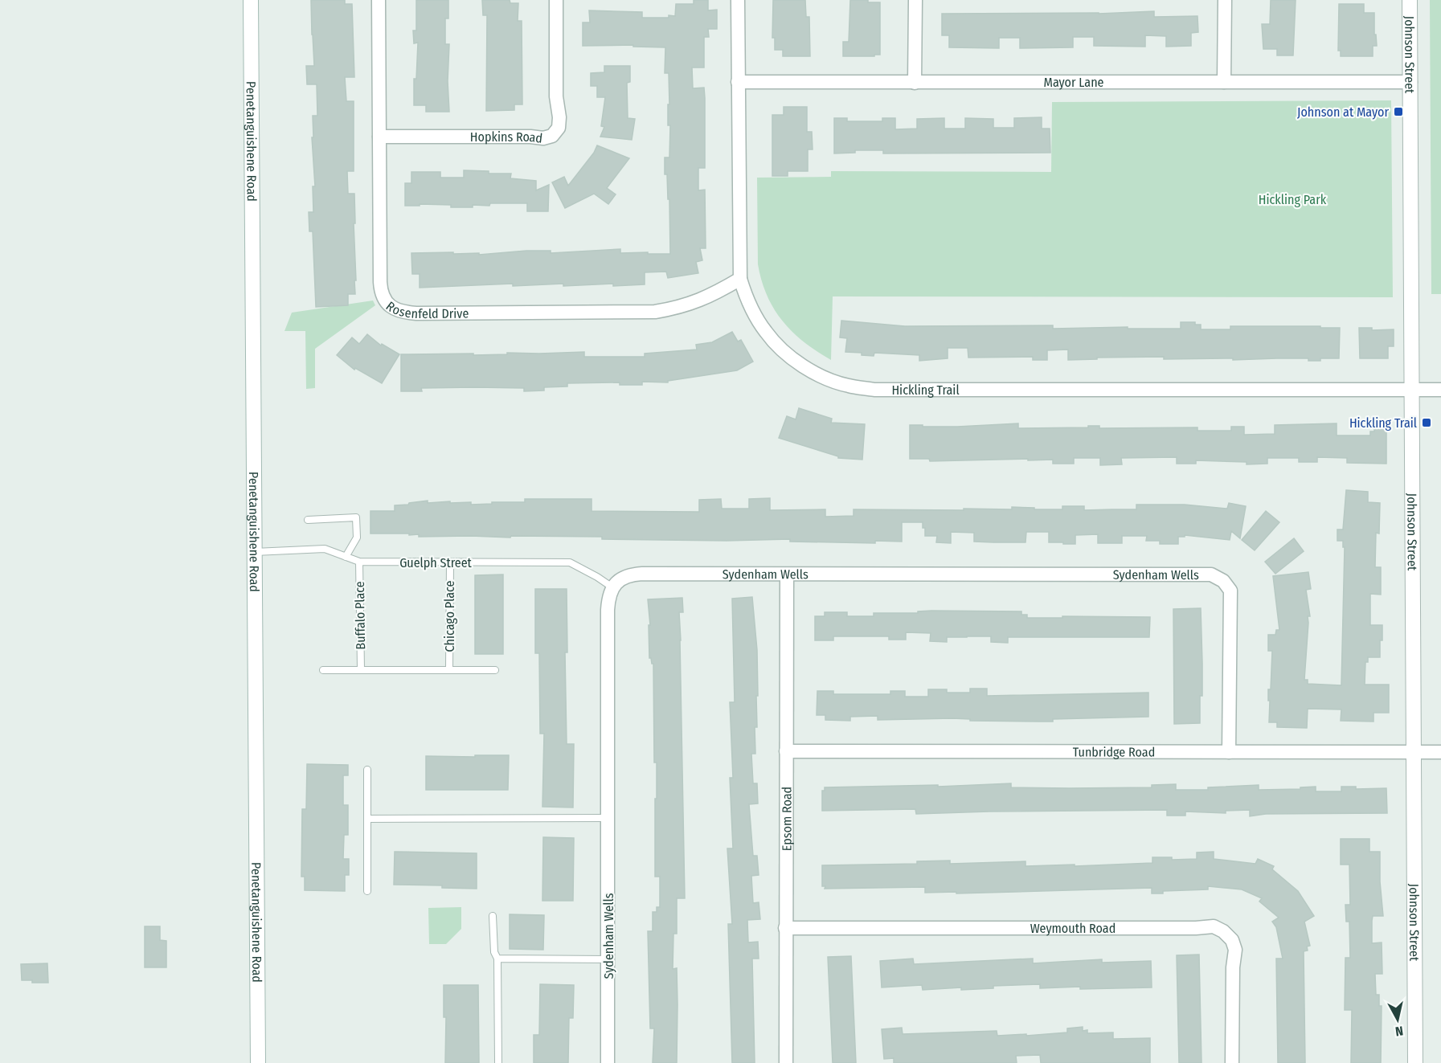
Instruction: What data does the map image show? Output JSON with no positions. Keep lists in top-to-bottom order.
{
  "streets": {
    "street": [
      "Johnson Street",
      "Mayor Lane",
      "Hopkins Road",
      "Penetanguishene Road",
      "Rosenfeld Drive",
      "Hickling Trail",
      "Sydenham Wells",
      "Tunbridge Road",
      "Epsom Road",
      "Weymouth Road"
    ],
    "lane": ["Guelph Street", "Buffalo Place", "Chicago Place"]
  },
  "crossings": [
    ["Johnson Street", "Mayor Lane"],
    ["Johnson Street", "Hickling Trail"],
    ["Johnson Street", "Tunbridge Road"],
    ["Mayor Lane", "Hickling Trail"],
    ["Hopkins Road", "Rosenfeld Drive"],
    ["Penetanguishene Road", "Guelph Street"],
    ["Rosenfeld Drive", "Hickling Trail"],
    ["Guelph Street", "Sydenham Wells"],
    ["Guelph Street", "Buffalo Place"],
    ["Guelph Street", "Chicago Place"],
    ["Sydenham Wells", "Tunbridge Road"],
    ["Sydenham Wells", "Epsom Road"],
    ["Tunbridge Road", "Epsom Road"],
    ["Epsom Road", "Weymouth Road"]
  ],
  "parks": ["Hickling Park"],
  "places": {
    "transit": ["Johnson at Mayor", "Hickling Trail"]
  },
  "north": "bottom"
}
